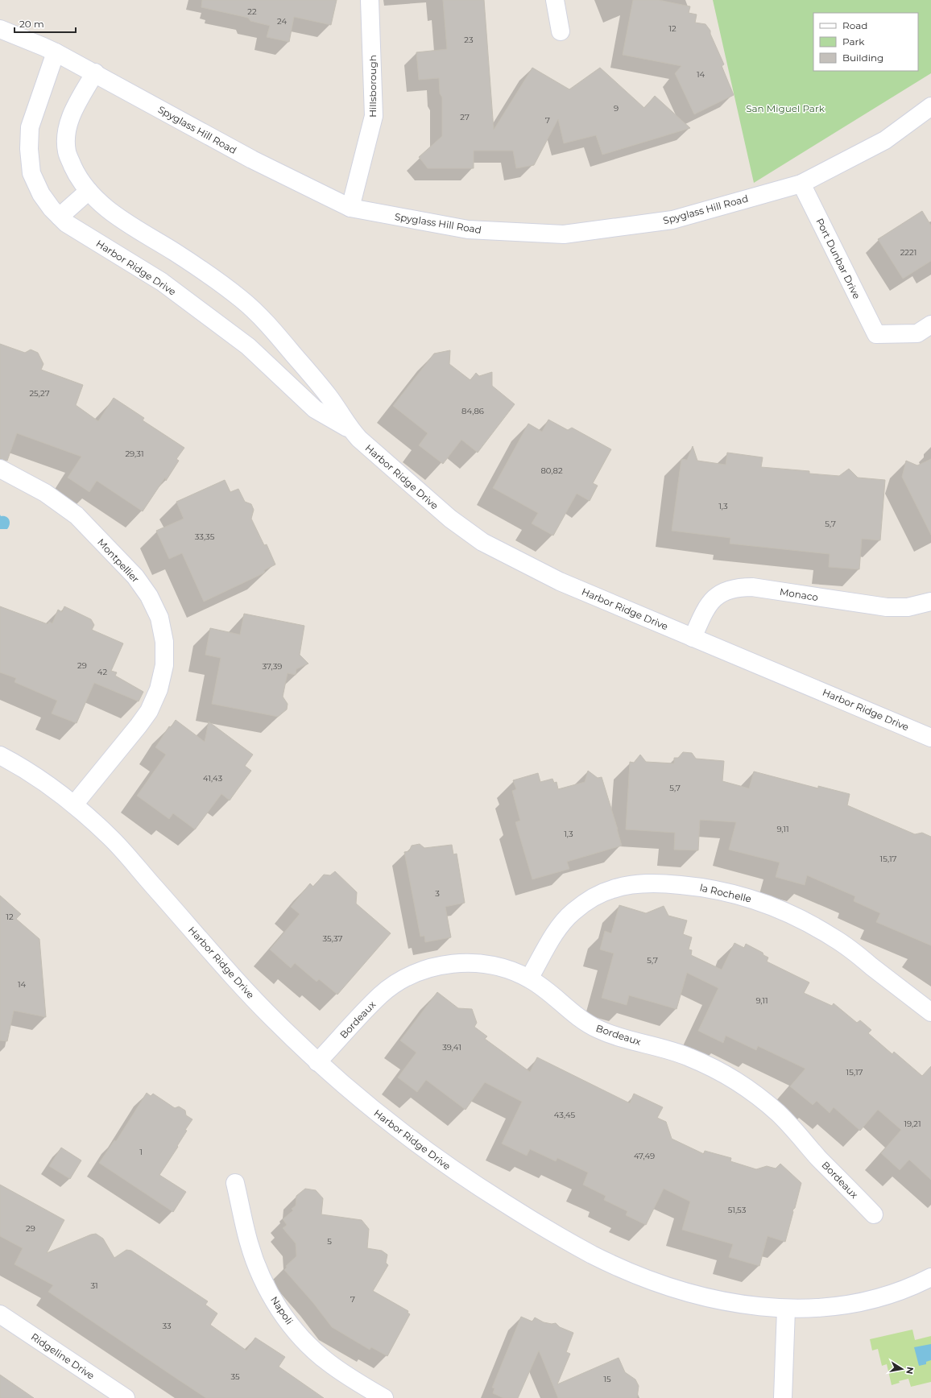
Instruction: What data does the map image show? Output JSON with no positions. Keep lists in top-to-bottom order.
{
  "streets": {
    "street": [
      "Hillsborough",
      "Spyglass Hill Road",
      "Port Dunbar Drive",
      "Harbor Ridge Drive",
      "Montpellier",
      "Monaco",
      "la Rochelle",
      "Bordeaux",
      "Napoli",
      "Ridgeline Drive"
    ]
  },
  "crossings": [
    ["Hillsborough", "Spyglass Hill Road"],
    ["Spyglass Hill Road", "Port Dunbar Drive"],
    ["Spyglass Hill Road", "Harbor Ridge Drive"],
    ["Harbor Ridge Drive", "Montpellier"],
    ["Harbor Ridge Drive", "Monaco"],
    ["Harbor Ridge Drive", "Bordeaux"],
    ["la Rochelle", "Bordeaux"]
  ],
  "parks": ["San Miguel Park"],
  "house_numbers": [
    "22",
    "24",
    "12",
    "23",
    "14",
    "9",
    "27",
    "7",
    "2221",
    "25,27",
    "84,86",
    "29,31",
    "80,82",
    "1,3",
    "5,7",
    "33,35",
    "29",
    "37,39",
    "42",
    "41,43",
    "5,7",
    "9,11",
    "1,3",
    "15,17",
    "3",
    "12",
    "35,37",
    "5,7",
    "14",
    "9,11",
    "39,41",
    "15,17",
    "43,45",
    "19,21",
    "1",
    "47,49",
    "51,53",
    "29",
    "5",
    "31",
    "7",
    "33",
    "35",
    "15"
  ],
  "legend": ["Road", "Park", "Building"],
  "scale_bar": "20 m",
  "north": "right"
}
